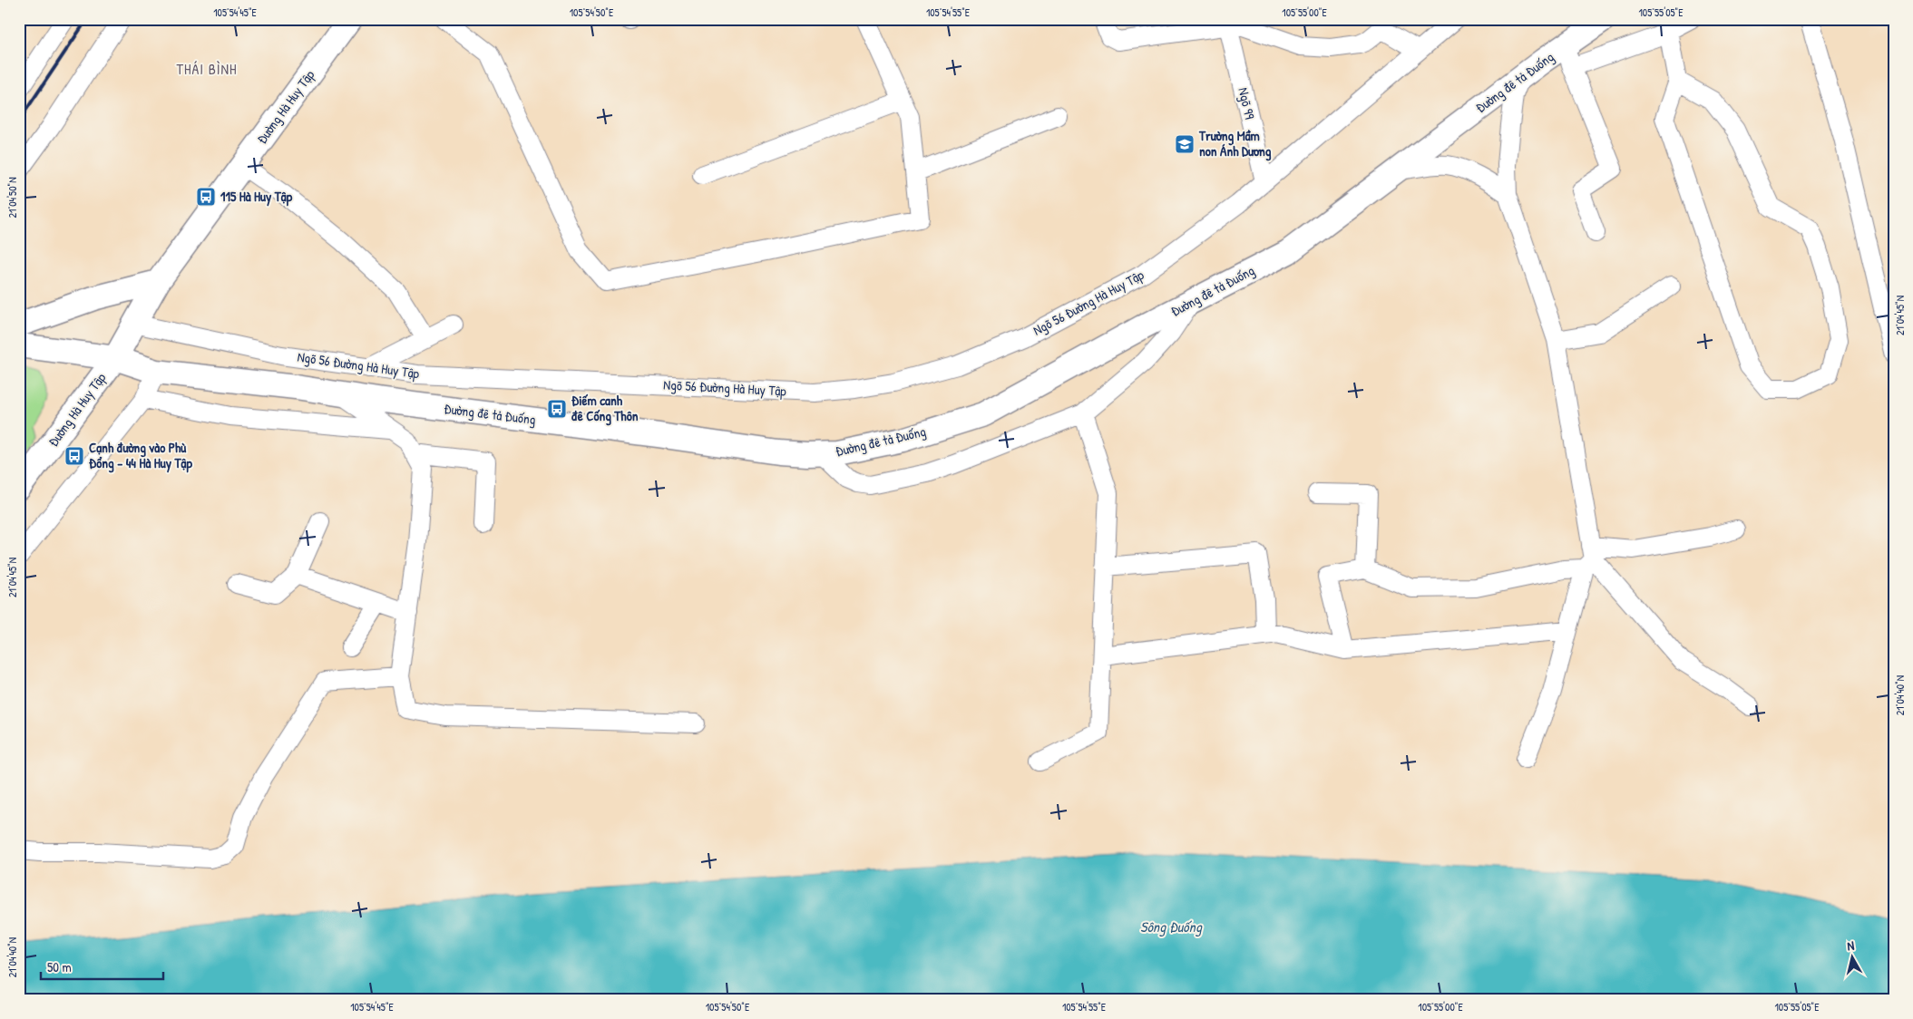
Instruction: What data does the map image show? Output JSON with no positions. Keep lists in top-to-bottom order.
{
  "streets": {
    "main road": ["Đường đê tả Đuống", "Đường Hà Huy Tập"],
    "street": ["Ngõ 99", "Ngõ 56 Đường Hà Huy Tập"]
  },
  "crossings": [
    ["Đường đê tả Đuống", "Đường Hà Huy Tập"],
    ["Ngõ 99", "Ngõ 56 Đường Hà Huy Tập"],
    ["Đường Hà Huy Tập", "Ngõ 56 Đường Hà Huy Tập"]
  ],
  "districts": ["THÁI BÌNH"],
  "water": ["Sông Đuống"],
  "places": {
    "school or university": ["Trường Mầm non Ánh Dương"],
    "bus stop": ["115 Hà Huy Tập", "Điếm canh đê Cống Thôn", "Cạnh đường vào Phù Đổng - 44 Hà Huy Tập"]
  },
  "scale_bar": "50 m",
  "north": "top",
  "coordinates": [
    "105°54'45\"E",
    "105°54'50\"E",
    "105°54'55\"E",
    "105°55'00\"E",
    "105°55'05\"E",
    "21°04'50\"N",
    "21°04'45\"N",
    "21°04'40\"N"
  ]
}
